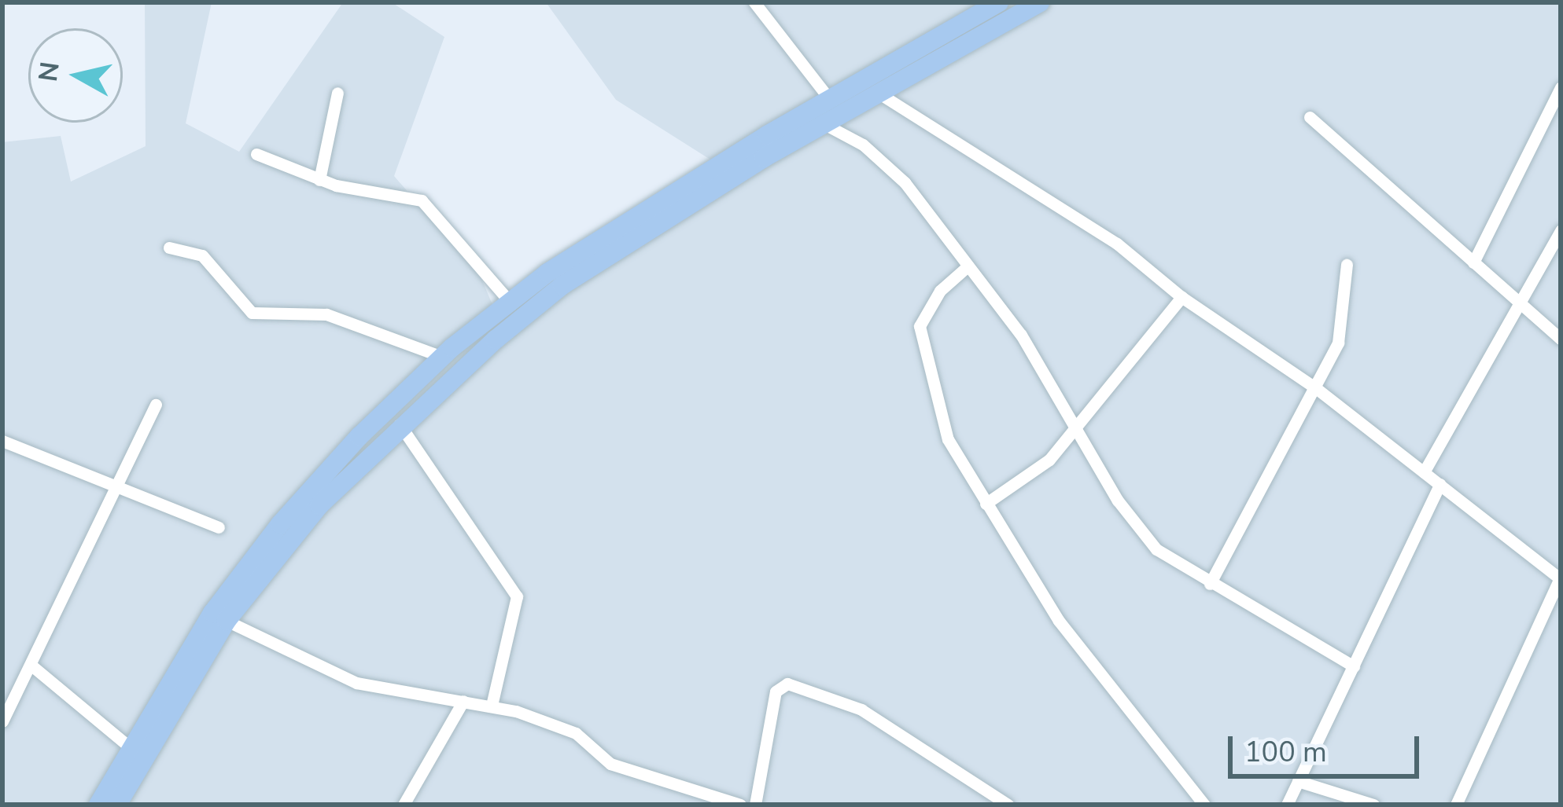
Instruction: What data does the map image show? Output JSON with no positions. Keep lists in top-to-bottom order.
{
  "scale_bar": "100 m",
  "north": "left"
}
